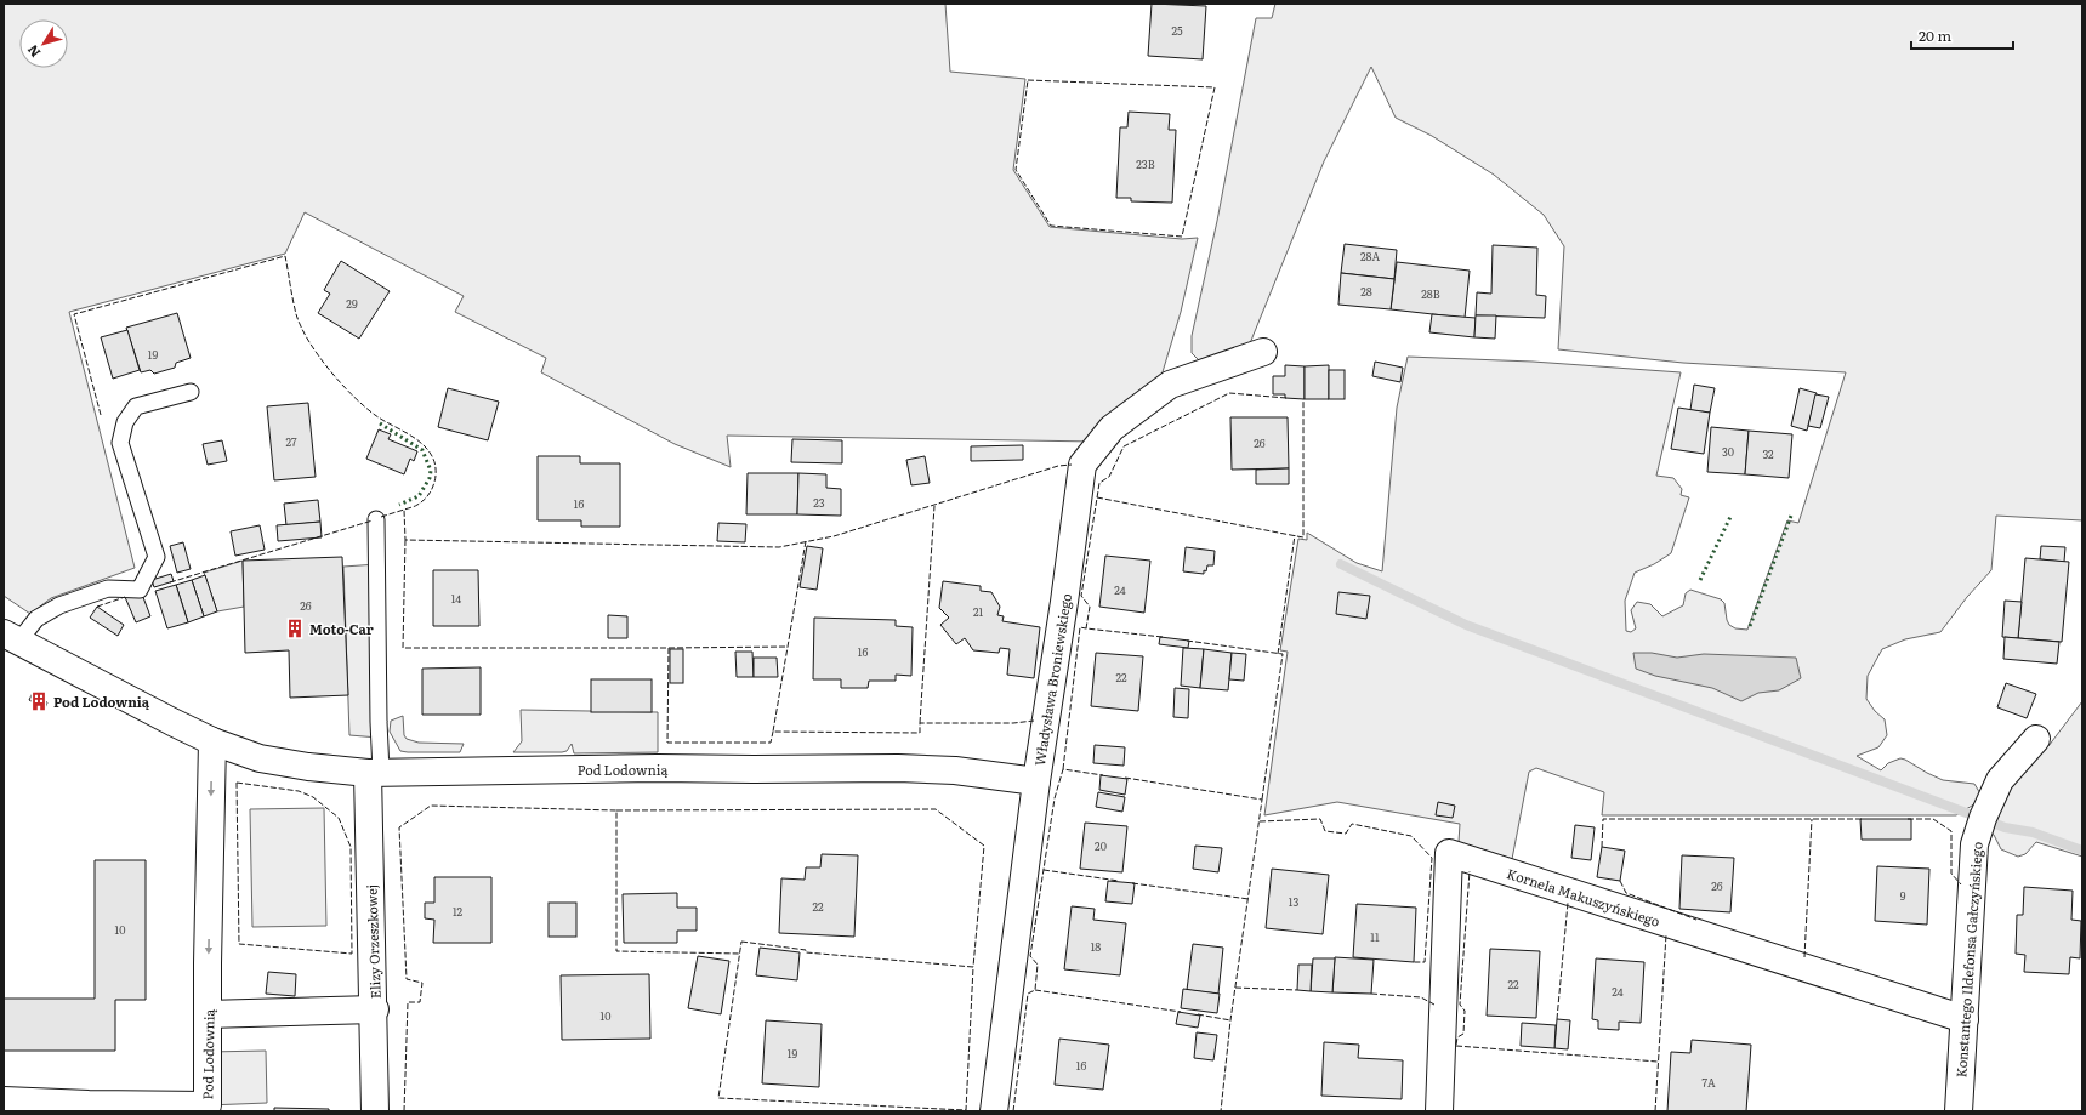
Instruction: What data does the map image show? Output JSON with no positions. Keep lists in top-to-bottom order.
{
  "streets": {
    "street": [
      "Władysława Broniewskiego",
      "Pod Lodownią",
      "Kornela Makuszyńskiego",
      "Elizy Orzeszkowej",
      "Konstantego Ildefonsa Gałczyńskiego"
    ]
  },
  "crossings": [
    ["Władysława Broniewskiego", "Pod Lodownią"],
    ["Pod Lodownią", "Elizy Orzeszkowej"],
    ["Kornela Makuszyńskiego", "Konstantego Ildefonsa Gałczyńskiego"]
  ],
  "places": {
    "building": ["Moto-Car", "Pod Lodownią"]
  },
  "house_numbers": [
    "25",
    "23B",
    "28A",
    "28",
    "28B",
    "29",
    "19",
    "27",
    "26",
    "30",
    "32",
    "23",
    "16",
    "24",
    "14",
    "26",
    "21",
    "16",
    "22",
    "20",
    "26",
    "9",
    "13",
    "22",
    "12",
    "10",
    "11",
    "18",
    "22",
    "24",
    "10",
    "19",
    "16",
    "7A"
  ],
  "scale_bar": "20 m",
  "north": "bottom left"
}
